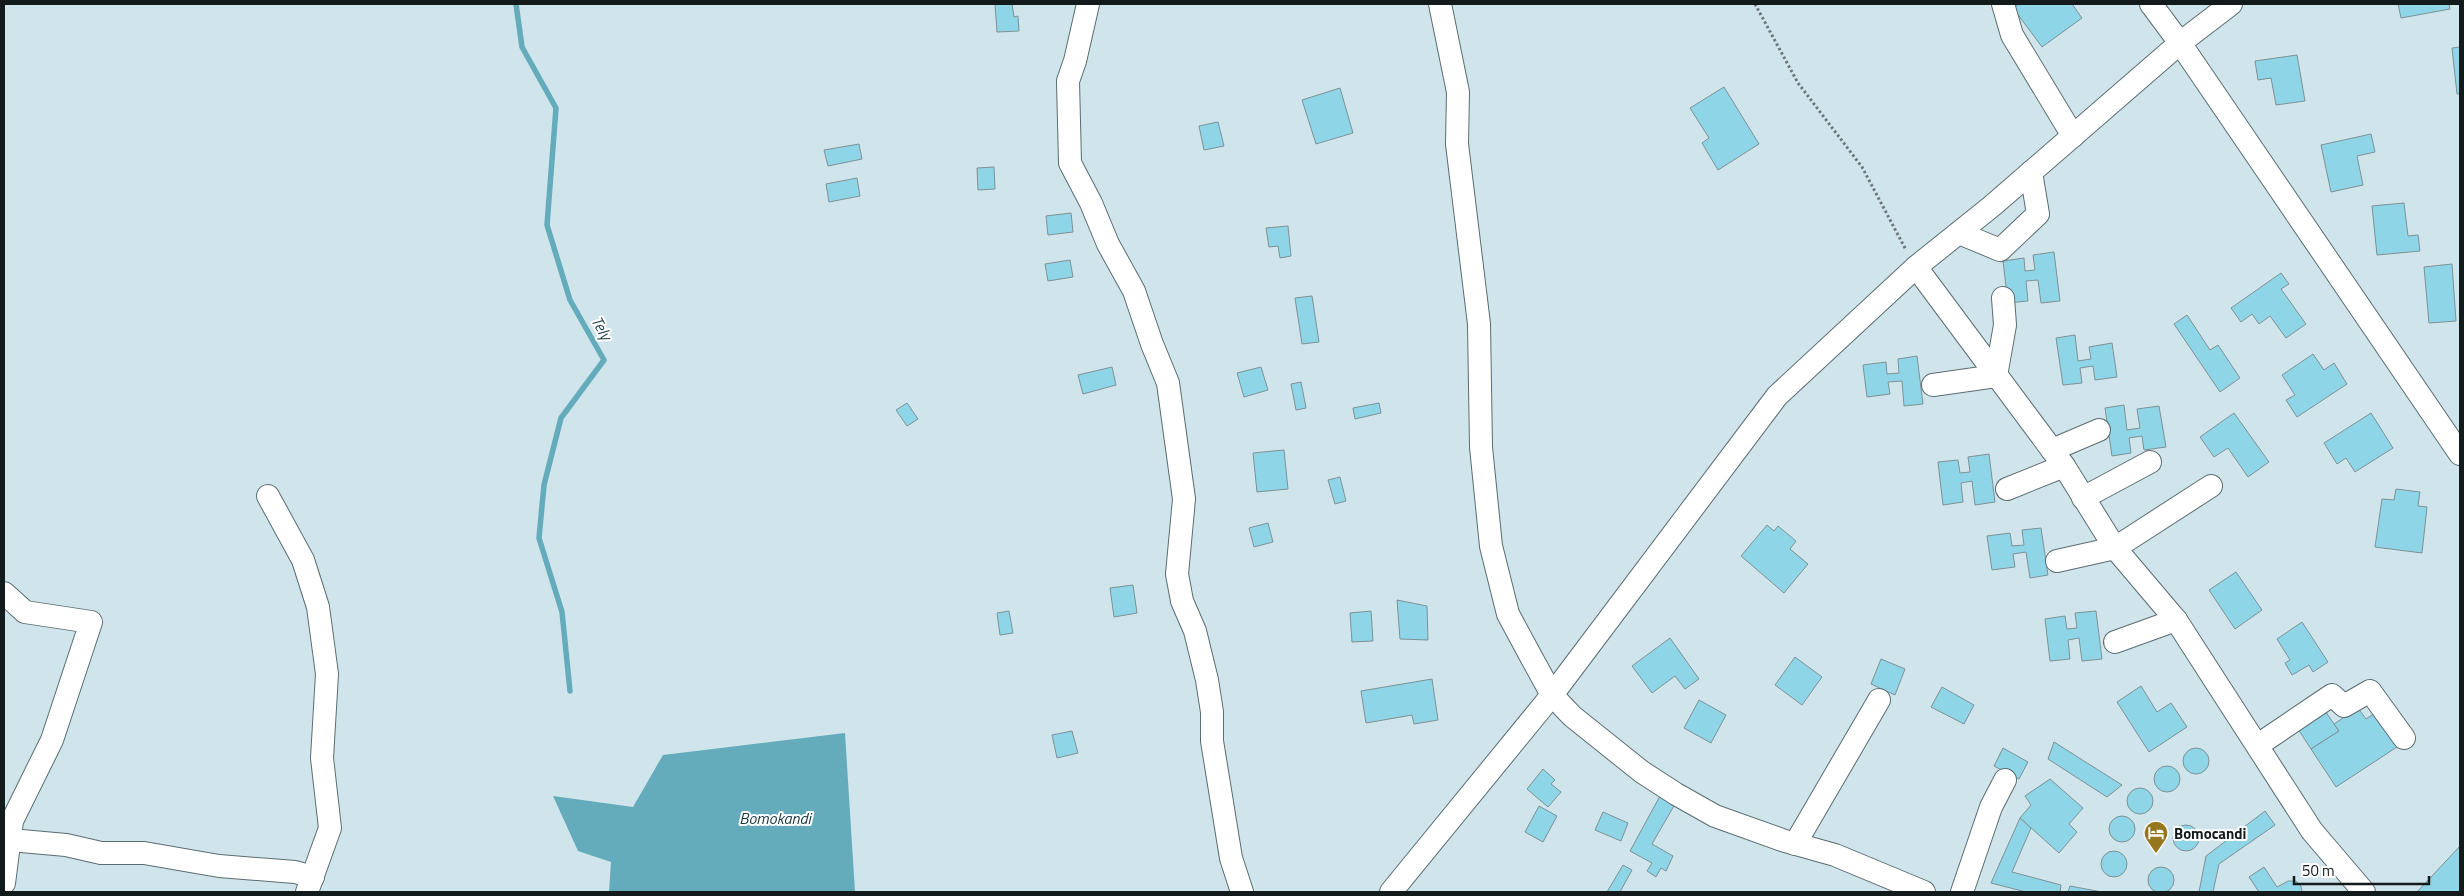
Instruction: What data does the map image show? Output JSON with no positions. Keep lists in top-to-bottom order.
{
  "water": ["Tely", "Bomokandi"],
  "places": {
    "hotel": ["Bomocandi"]
  },
  "scale_bar": "50 m"
}
